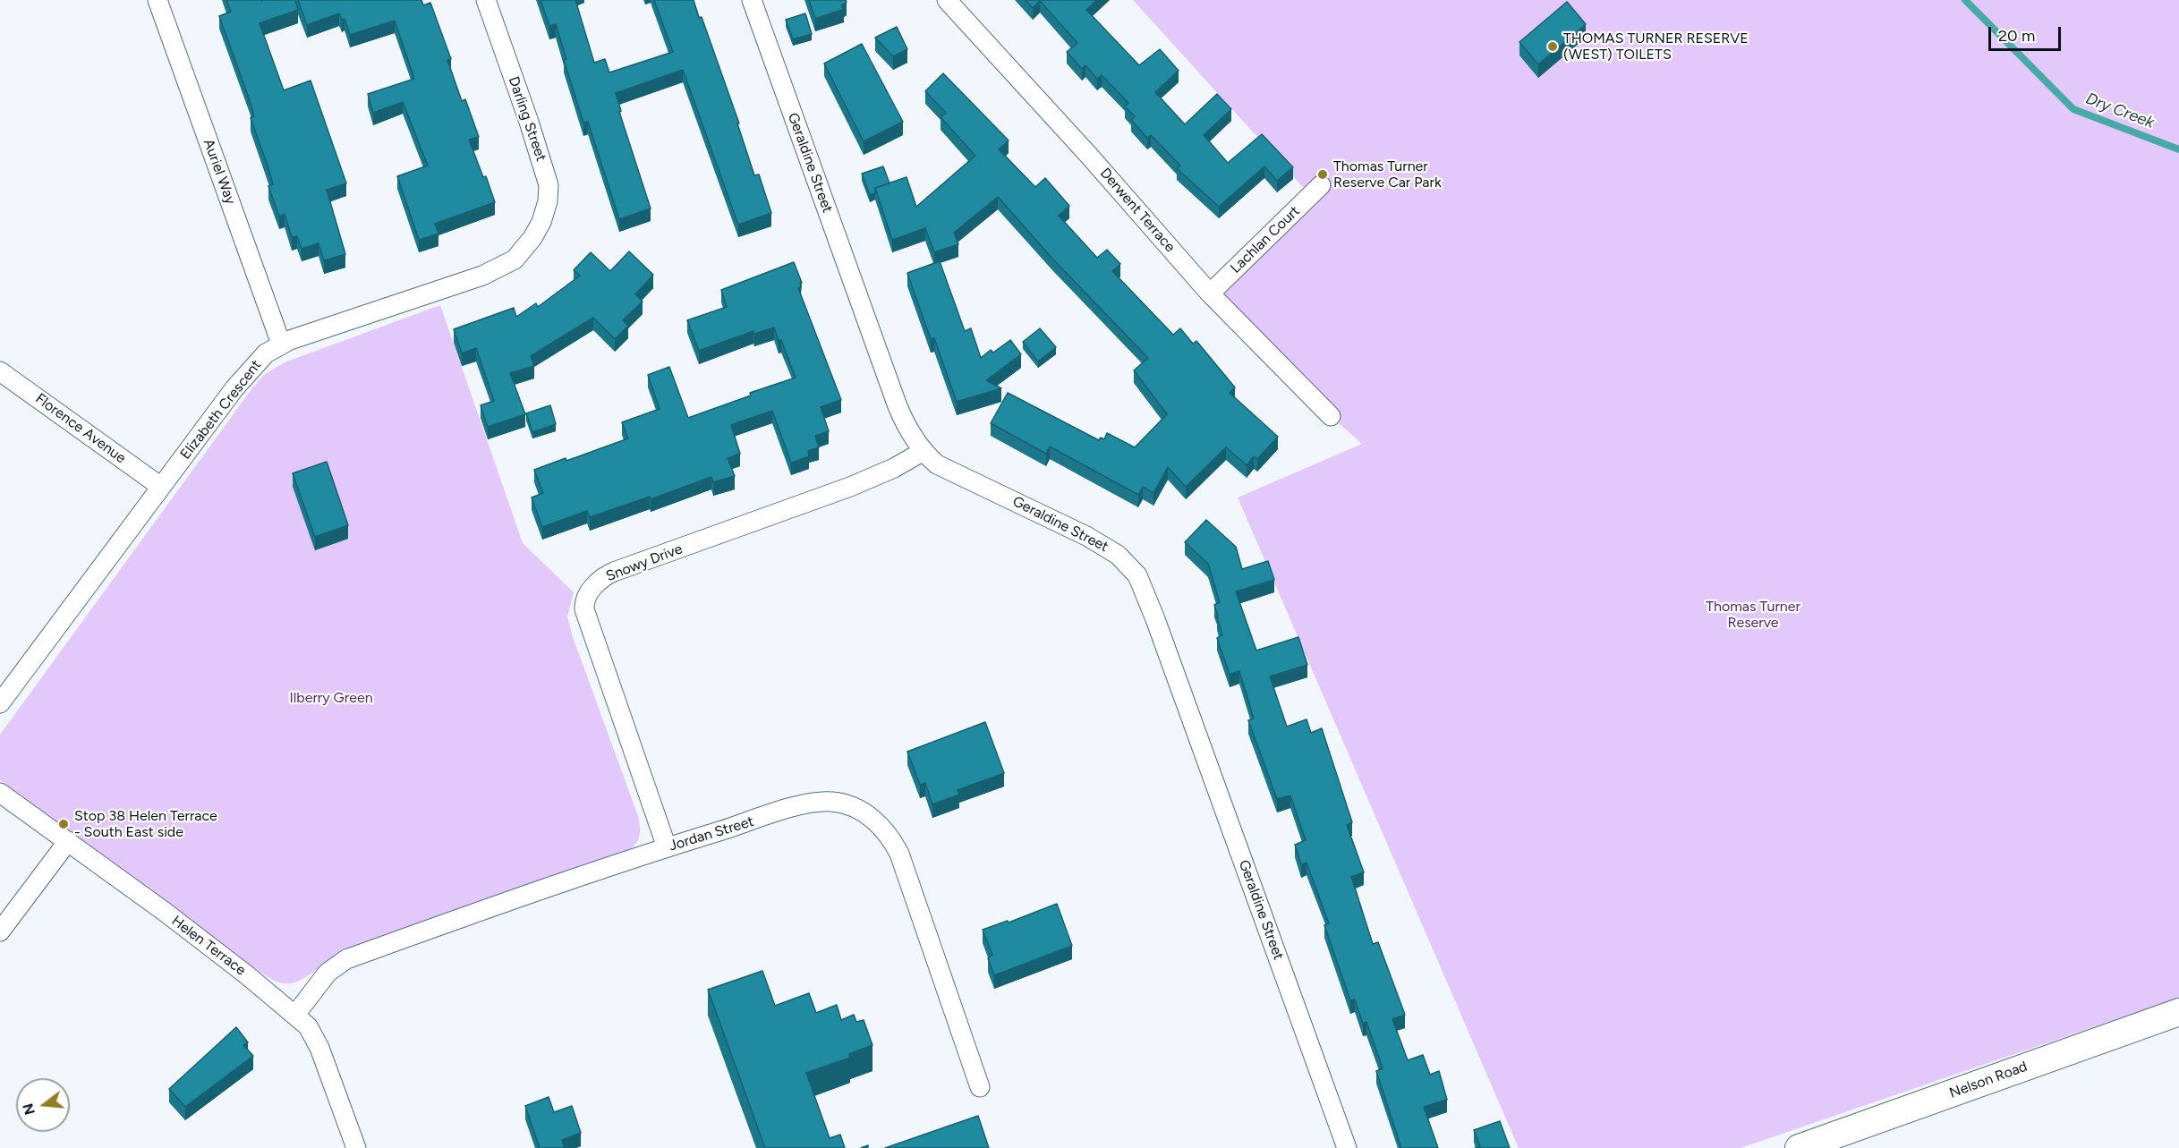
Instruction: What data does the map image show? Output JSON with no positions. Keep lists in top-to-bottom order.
{
  "streets": {
    "main road": ["Nelson Road"],
    "street": [
      "Darling Street",
      "Geraldine Street",
      "Auriel Way",
      "Derwent Terrace",
      "Lachlan Court",
      "Elizabeth Crescent",
      "Florence Avenue",
      "Snowy Drive",
      "Jordan Street",
      "Helen Terrace"
    ]
  },
  "crossings": [
    ["Darling Street", "Elizabeth Crescent"],
    ["Geraldine Street", "Snowy Drive"],
    ["Auriel Way", "Elizabeth Crescent"],
    ["Derwent Terrace", "Lachlan Court"],
    ["Elizabeth Crescent", "Florence Avenue"],
    ["Snowy Drive", "Jordan Street"],
    ["Jordan Street", "Helen Terrace"]
  ],
  "water": ["Dry Creek"],
  "parks": ["Thomas Turner Reserve", "Ilberry Green"],
  "places": ["THOMAS TURNER RESERVE (WEST) TOILETS", "Thomas Turner Reserve Car Park", "Stop 38 Helen Terrace - South East side"],
  "scale_bar": "20 m",
  "north": "left"
}
